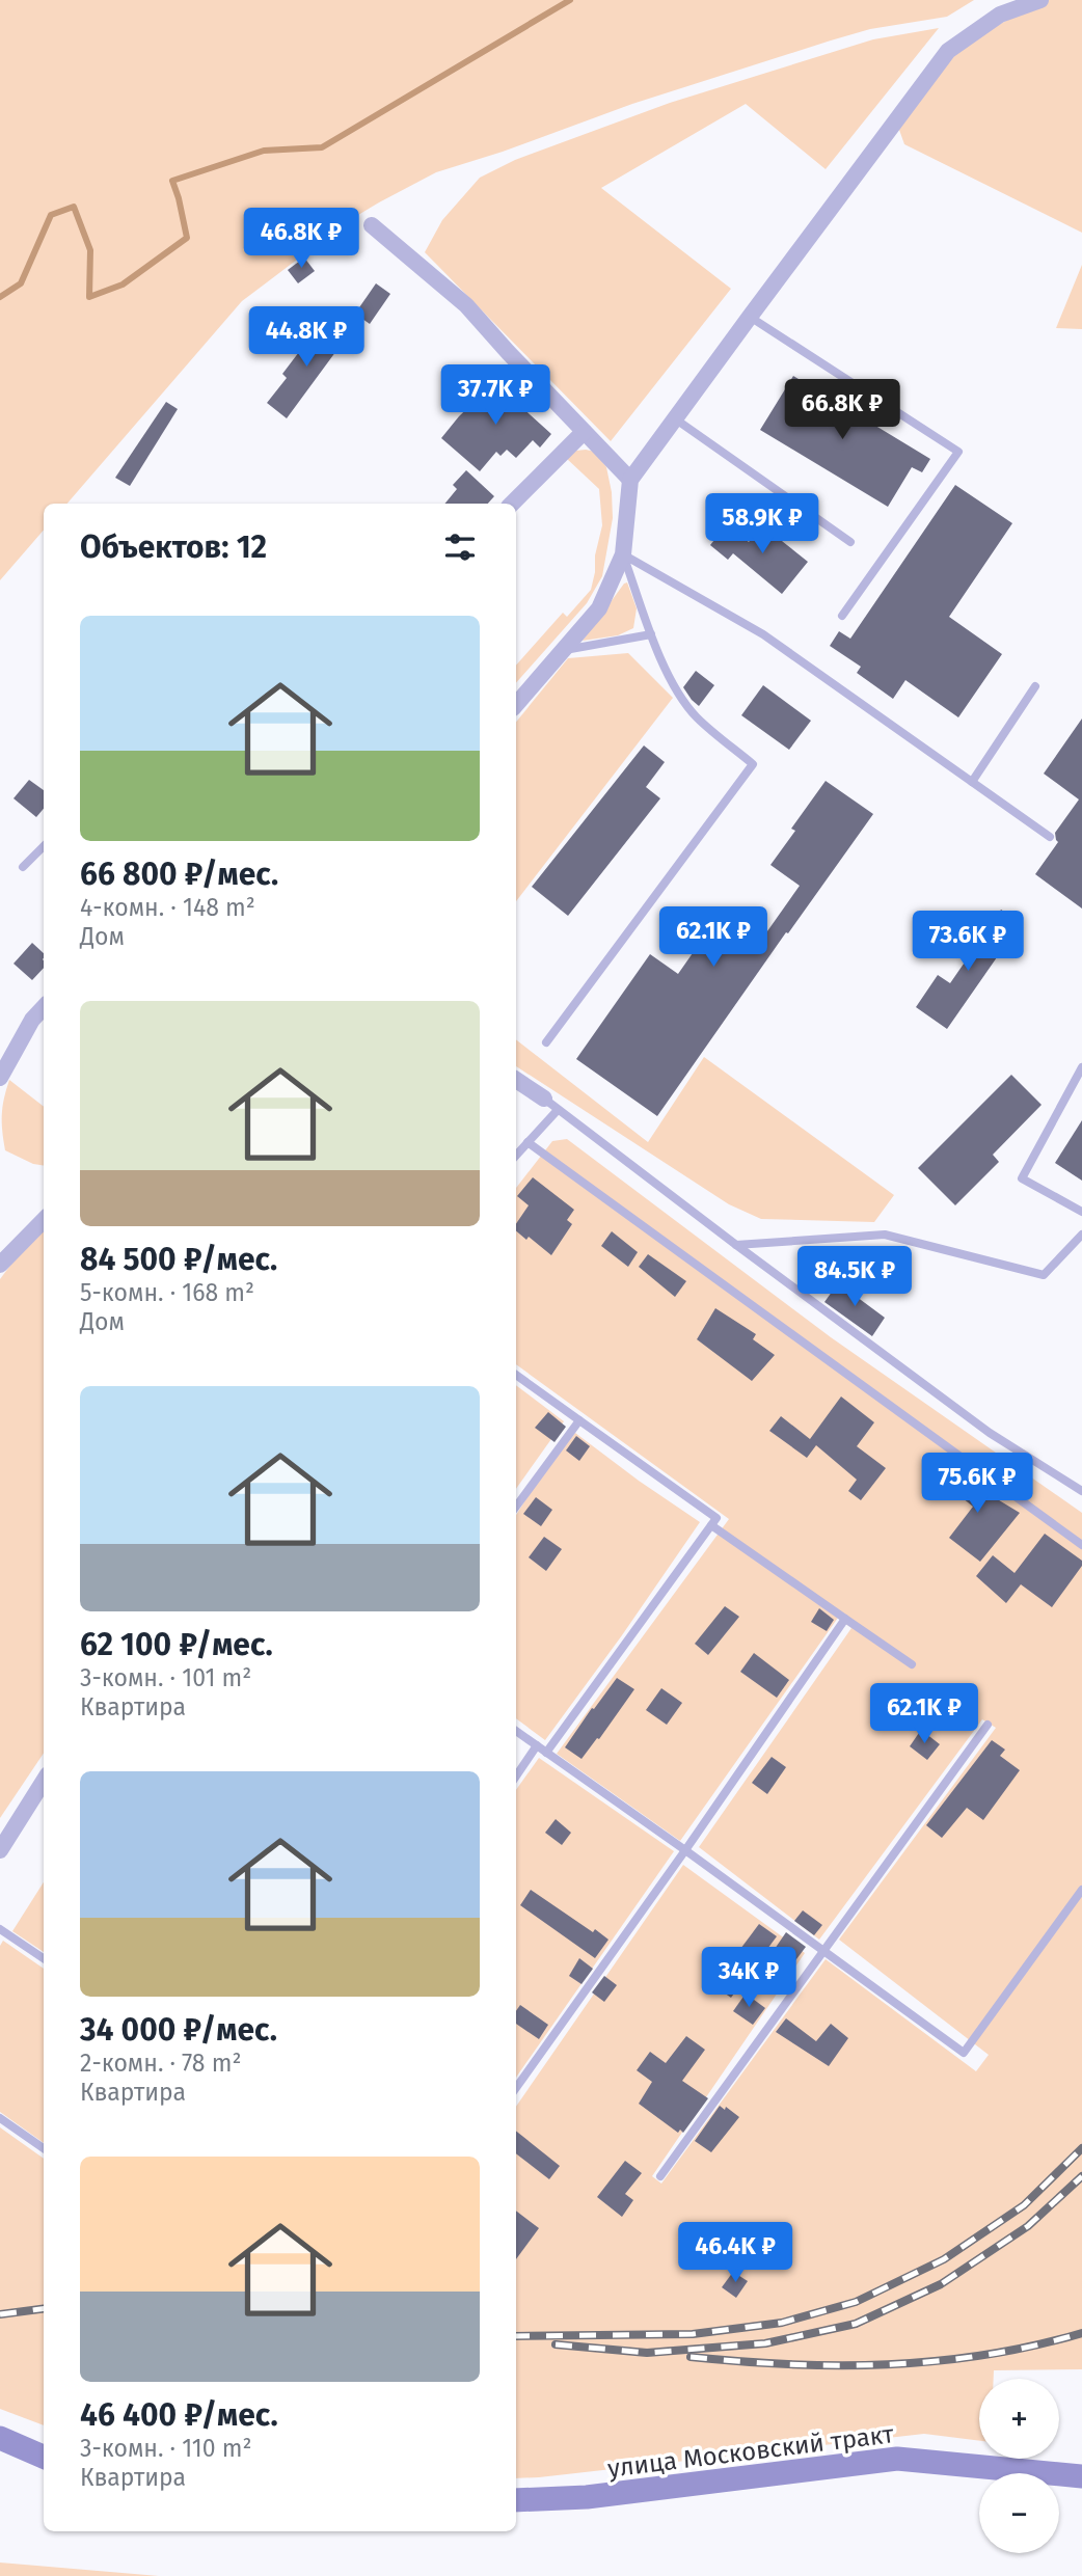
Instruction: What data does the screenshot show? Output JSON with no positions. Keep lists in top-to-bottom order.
{
  "streets": {
    "street": ["улица Московский тракт"]
  },
  "page": {
    "price": [
      "46.8K ₽",
      "44.8K ₽",
      "37.7K ₽",
      "66.8K ₽",
      "58.9K ₽",
      "62.1K ₽",
      "73.6K ₽",
      "84.5K ₽",
      "75.6K ₽",
      "62.1K ₽",
      "34K ₽",
      "46.4K ₽"
    ],
    "heading": "Объектов: 12",
    "list": [
      {
        "name": "66 800 ₽/мес.",
        "note": "4-комн. · 148 m² · Дом"
      },
      {
        "name": "84 500 ₽/мес.",
        "note": "5-комн. · 168 m² · Дом"
      },
      {
        "name": "62 100 ₽/мес.",
        "note": "3-комн. · 101 m² · Квартира"
      },
      {
        "name": "34 000 ₽/мес.",
        "note": "2-комн. · 78 m² · Квартира"
      },
      {
        "name": "46 400 ₽/мес.",
        "note": "3-комн. · 110 m² · Квартира"
      }
    ],
    "map_buttons": ["+", "−"]
  }
}
